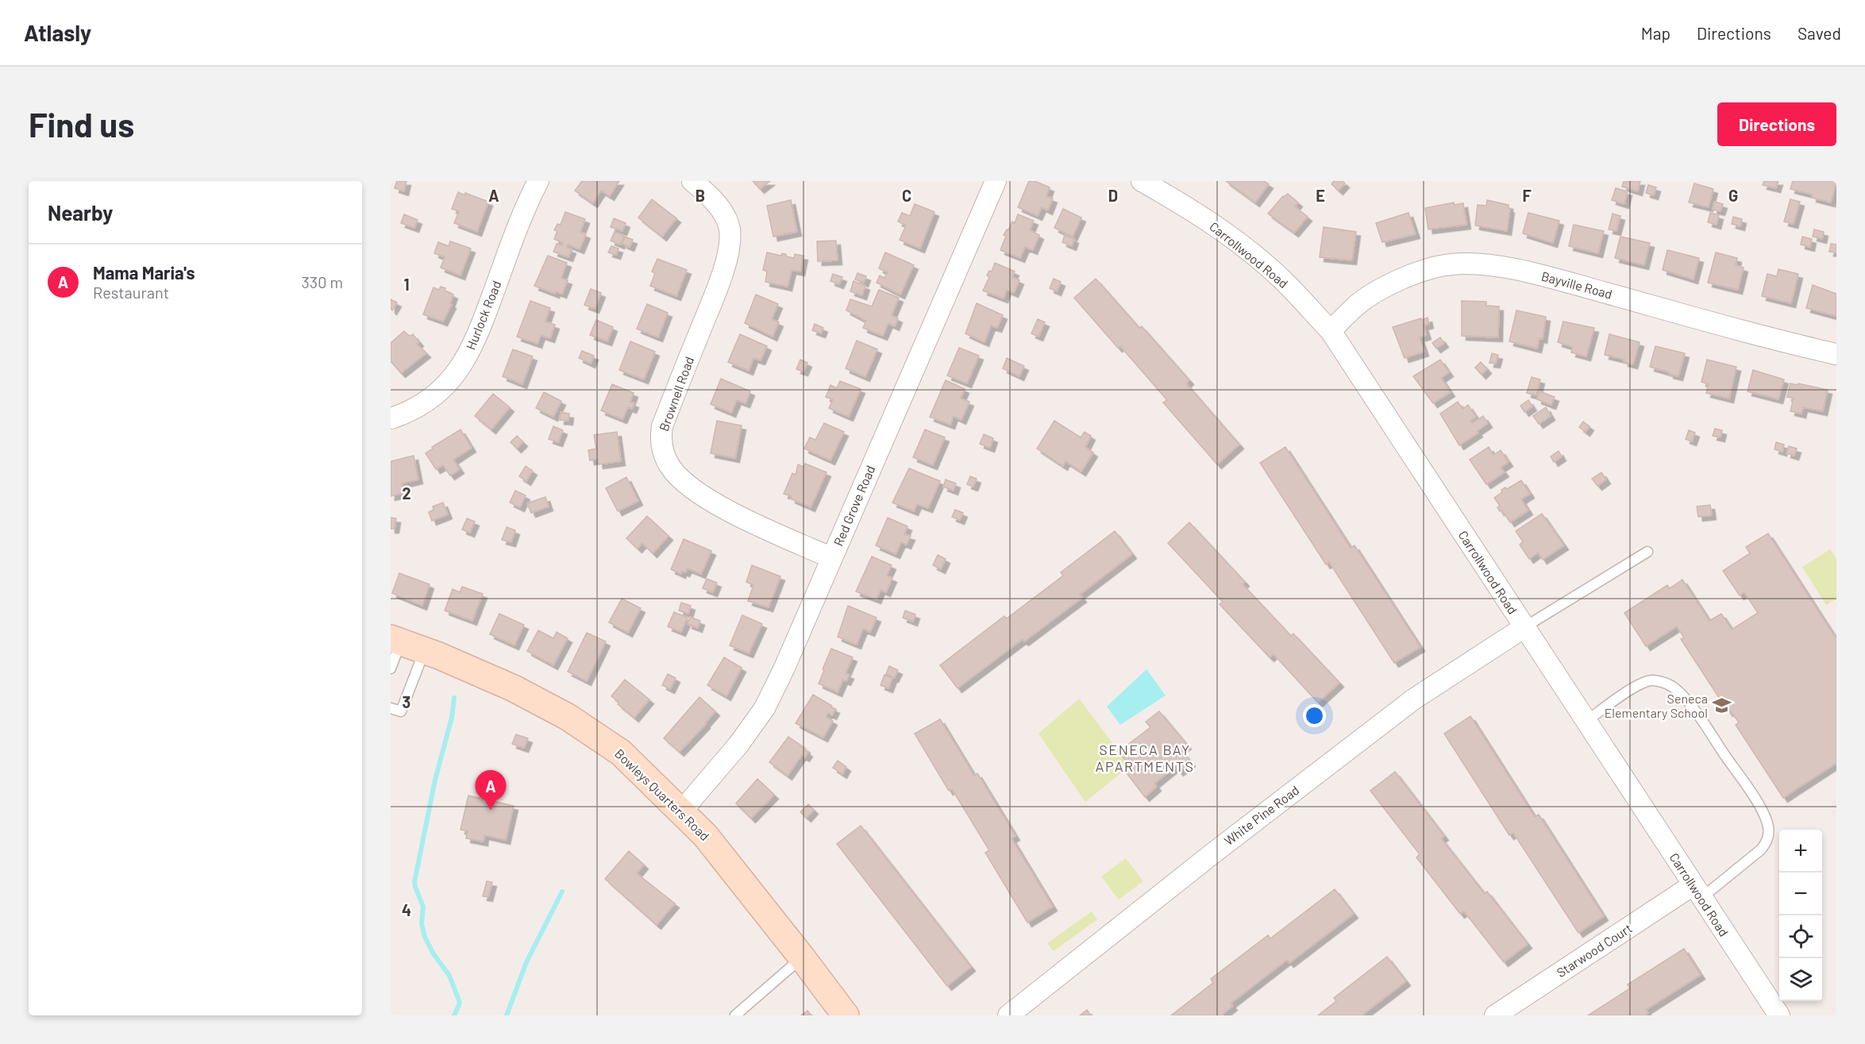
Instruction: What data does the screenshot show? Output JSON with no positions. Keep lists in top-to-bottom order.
{
  "streets": {
    "street": [
      "Carrollwood Road",
      "Bayville Road",
      "Hurlock Road",
      "Brownell Road",
      "Red Grove Road",
      "Bowleys Quarters Road",
      "White Pine Road",
      "Starwood Court"
    ]
  },
  "crossings": [
    ["Carrollwood Road", "Bayville Road"],
    ["Carrollwood Road", "White Pine Road"],
    ["Carrollwood Road", "Starwood Court"],
    ["Brownell Road", "Red Grove Road"],
    ["Red Grove Road", "Bowleys Quarters Road"]
  ],
  "districts": ["SENECA BAY APARTMENTS"],
  "places": {
    "school or university": ["Seneca Elementary School"]
  },
  "page": {
    "header": "Atlasly",
    "nav": ["Map", "Directions", "Saved"],
    "buttons": "Directions",
    "title": "Find us",
    "heading": "Nearby",
    "list": [
      {
        "mark": "A",
        "name": "Mama Maria's",
        "note": "Restaurant",
        "value": "330 m"
      }
    ],
    "pins": "A",
    "map_buttons": ["+", "−"]
  },
  "grid": {
    "columns": [
      "A",
      "B",
      "C",
      "D",
      "E",
      "F",
      "G"
    ],
    "rows": [
      "1",
      "2",
      "3",
      "4"
    ]
  }
}
